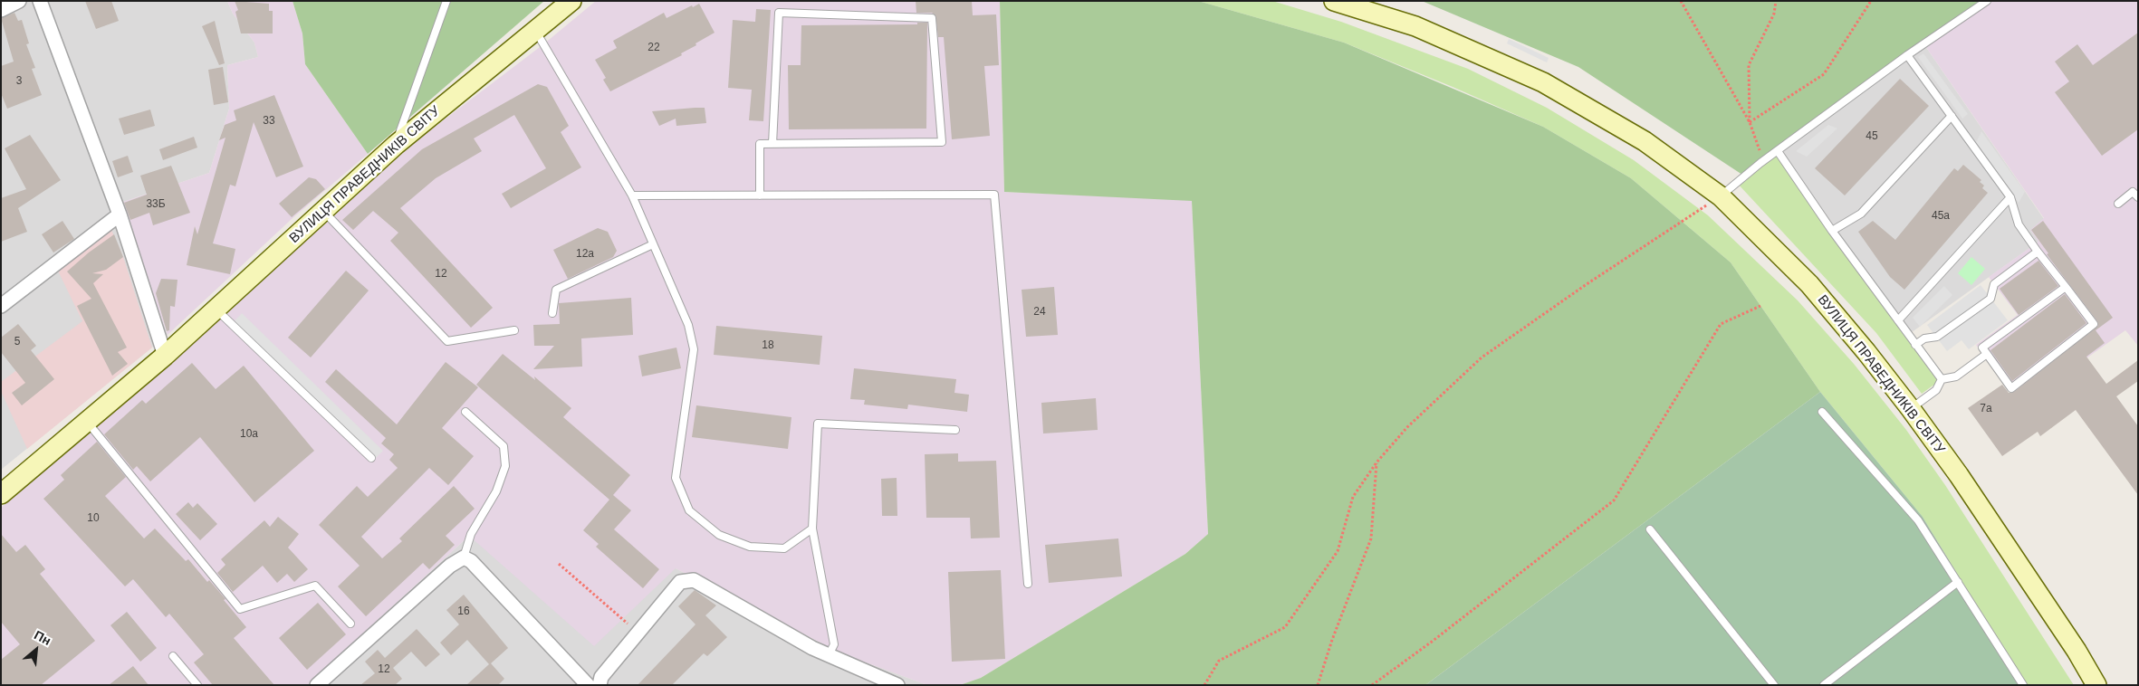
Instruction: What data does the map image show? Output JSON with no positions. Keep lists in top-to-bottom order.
{
  "streets": {
    "main road": ["ВУЛИЦЯ ПРАВЕДНИКІВ СВІТУ"]
  },
  "house_numbers": [
    "22",
    "3",
    "33",
    "45",
    "33Б",
    "45а",
    "12а",
    "12",
    "24",
    "5",
    "18",
    "7а",
    "10а",
    "10",
    "16",
    "12"
  ],
  "north": "top right"
}
